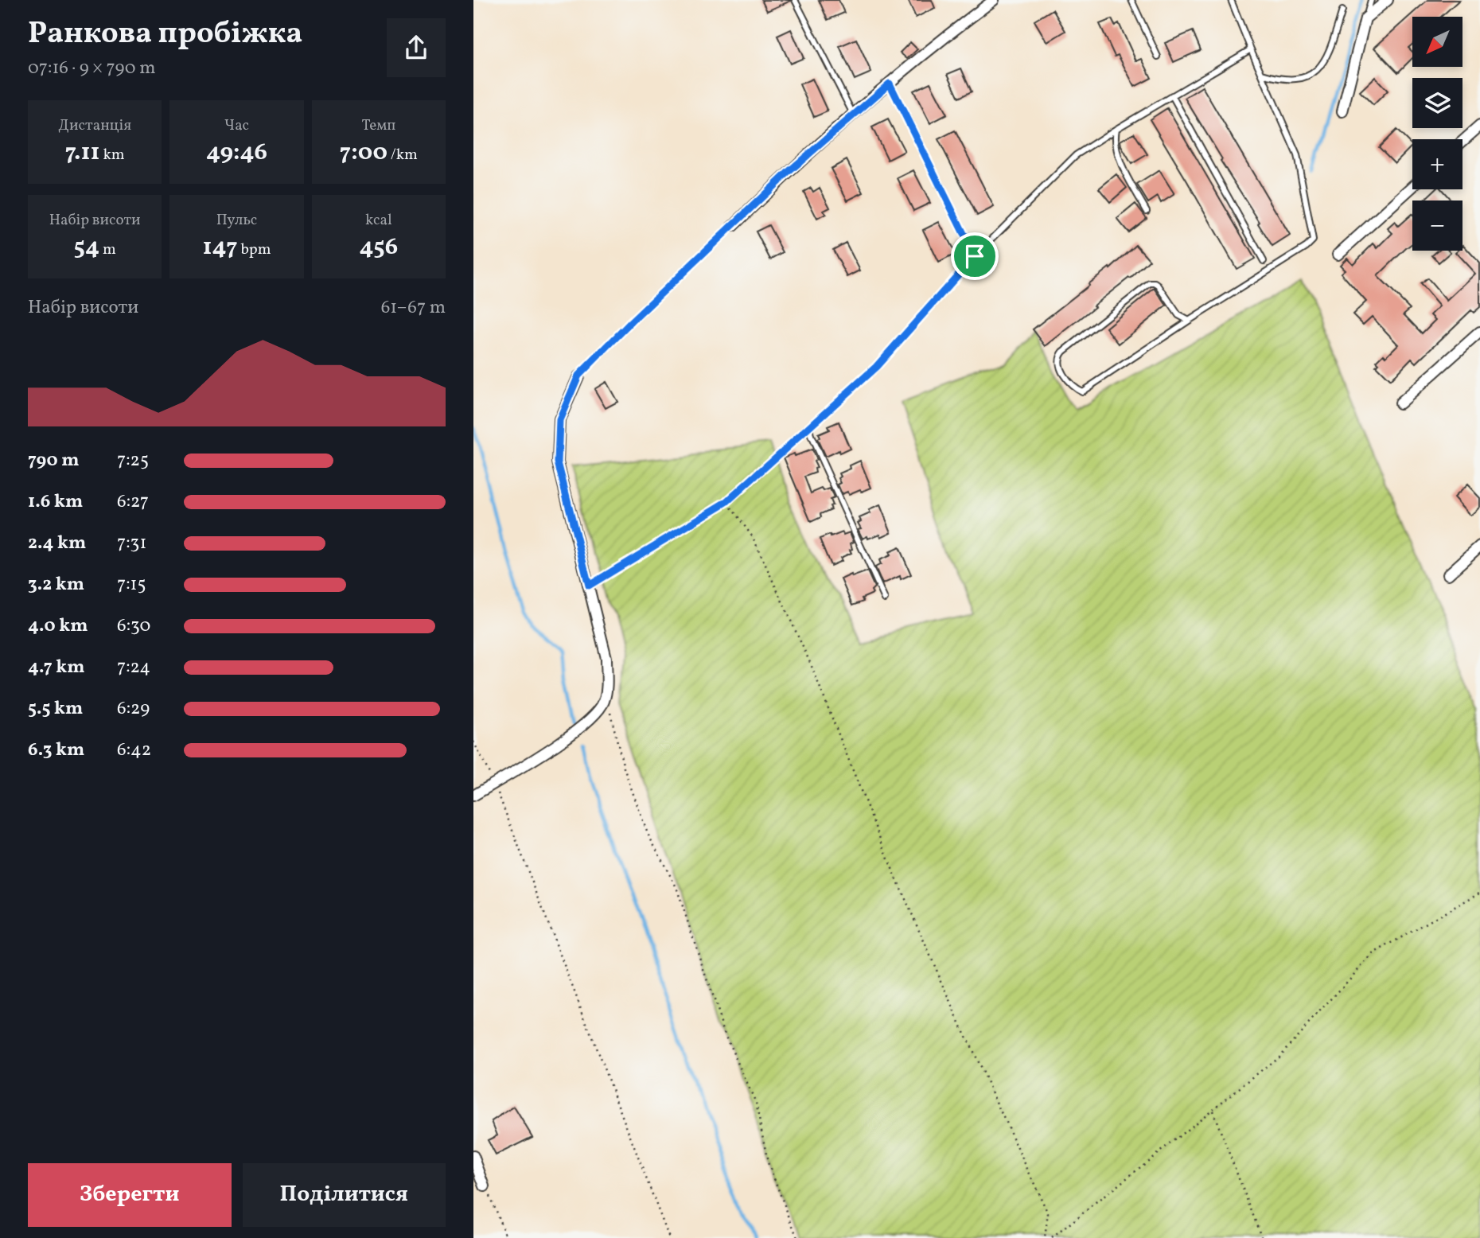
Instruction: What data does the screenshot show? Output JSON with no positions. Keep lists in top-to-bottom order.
{
  "north": "bottom left",
  "page": {
    "heading": ["Ранкова пробіжка", "07:16 · 9 × 790 m"],
    "map_buttons": ["+", "−"],
    "stats": [
      ["Дистанція", "7.11 km"],
      ["Час", "49:46"],
      ["Темп", "7:00 /km"],
      ["Набір висоти", "54 m"],
      ["Пульс", "147 bpm"],
      ["kcal", "456"]
    ],
    "chart": ["Набір висоти", "61–67 m"],
    "list": [
      {
        "name": "790 m",
        "note": "7:25"
      },
      {
        "name": "1.6 km",
        "note": "6:27"
      },
      {
        "name": "2.4 km",
        "note": "7:31"
      },
      {
        "name": "3.2 km",
        "note": "7:15"
      },
      {
        "name": "4.0 km",
        "note": "6:30"
      },
      {
        "name": "4.7 km",
        "note": "7:24"
      },
      {
        "name": "5.5 km",
        "note": "6:29"
      },
      {
        "name": "6.3 km",
        "note": "6:42"
      }
    ],
    "buttons": ["Зберегти", "Поділитися"]
  }
}
